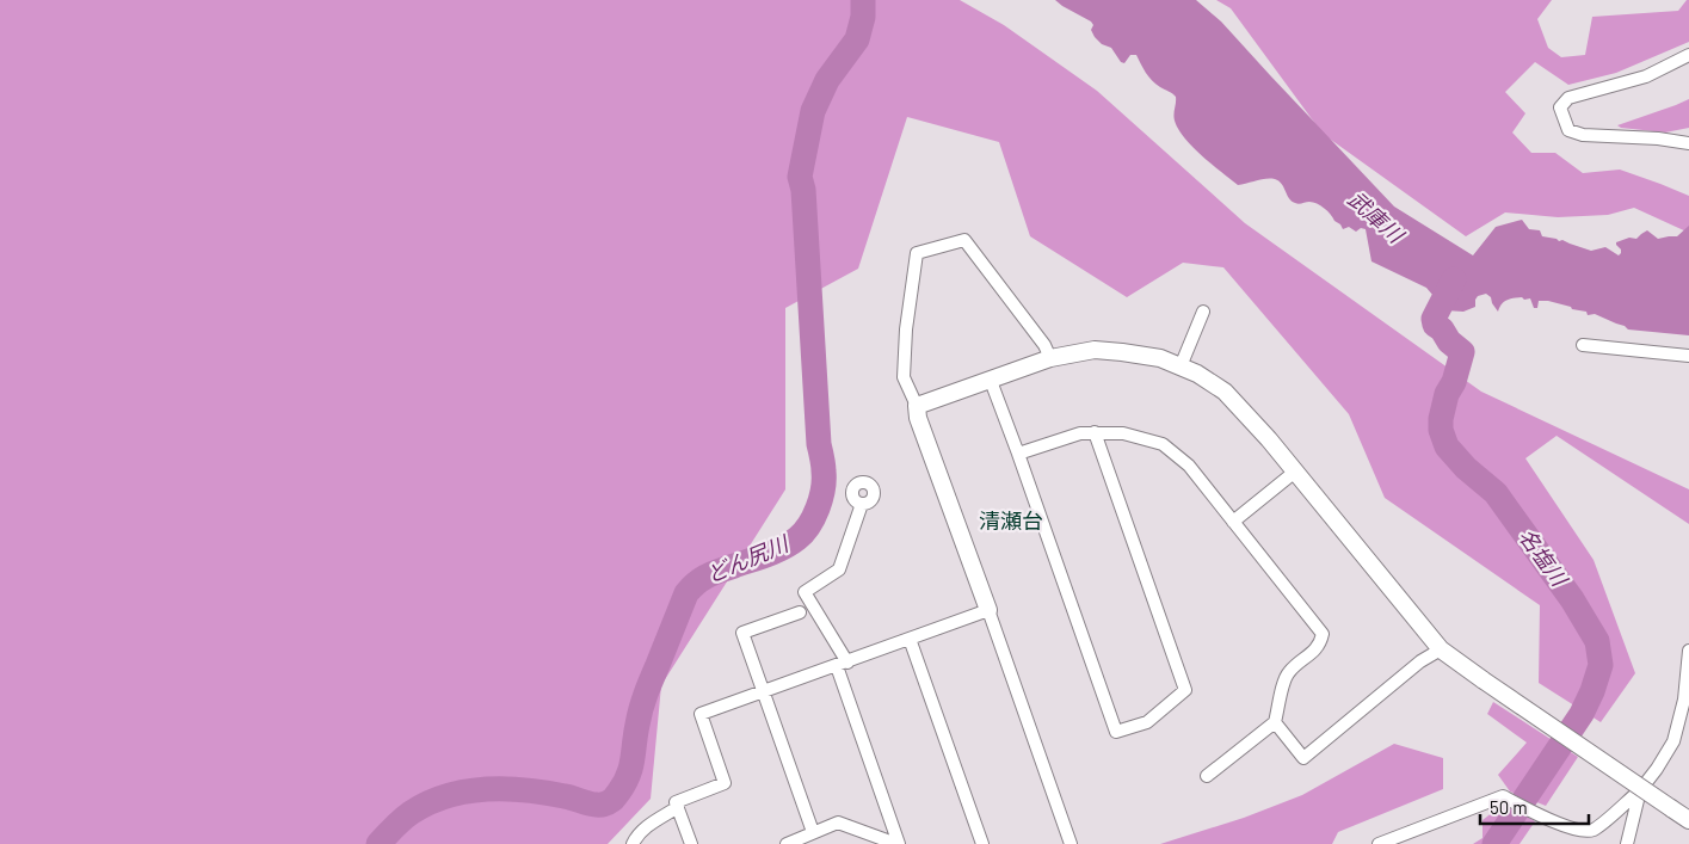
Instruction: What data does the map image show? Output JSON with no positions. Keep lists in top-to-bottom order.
{
  "districts": ["清瀬台"],
  "water": ["武庫川", "名塩川", "どん尻川"],
  "scale_bar": "50 m"
}
